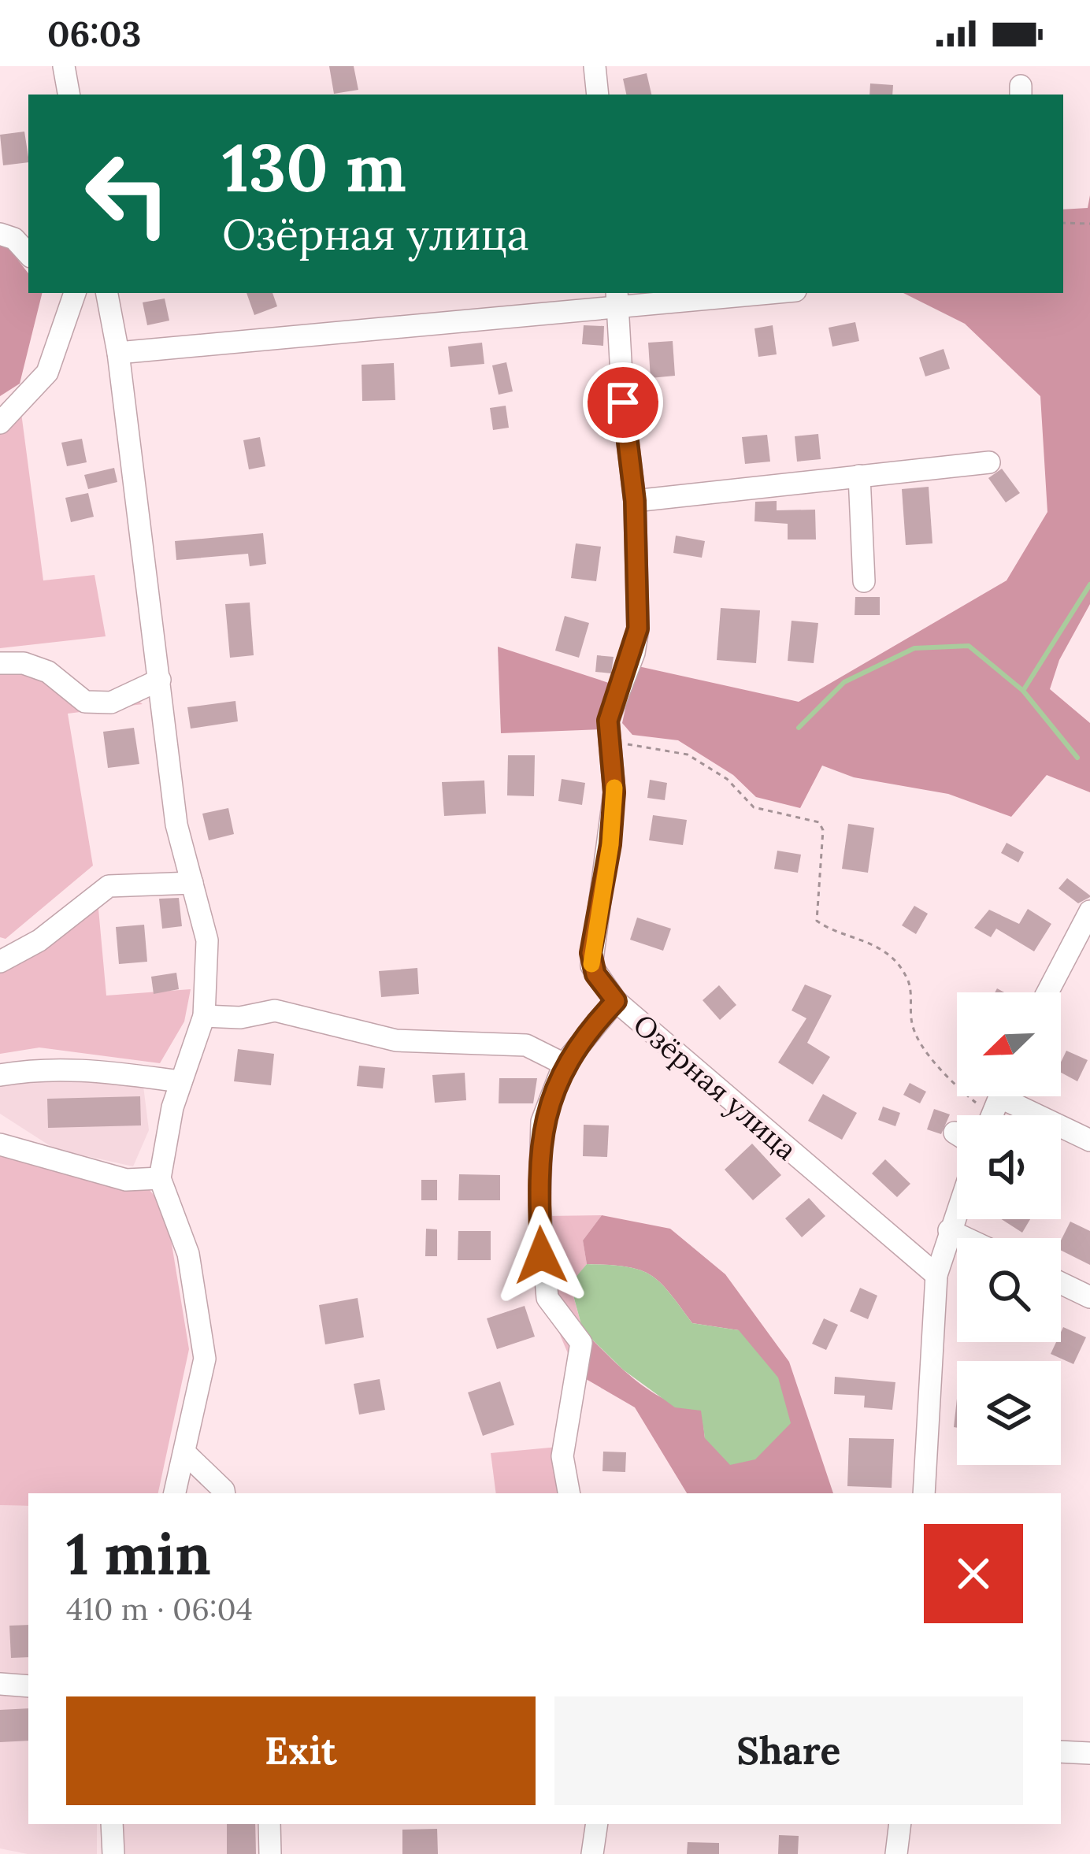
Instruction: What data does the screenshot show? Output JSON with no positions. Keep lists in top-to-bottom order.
{
  "streets": {
    "street": ["Озёрная улица"]
  },
  "north": "bottom left",
  "page": {
    "status": "06:03",
    "turn": ["130 m", "Озёрная улица"],
    "heading": ["1 min", "410 m · 06:04"],
    "buttons": ["Exit", "Share"]
  }
}
